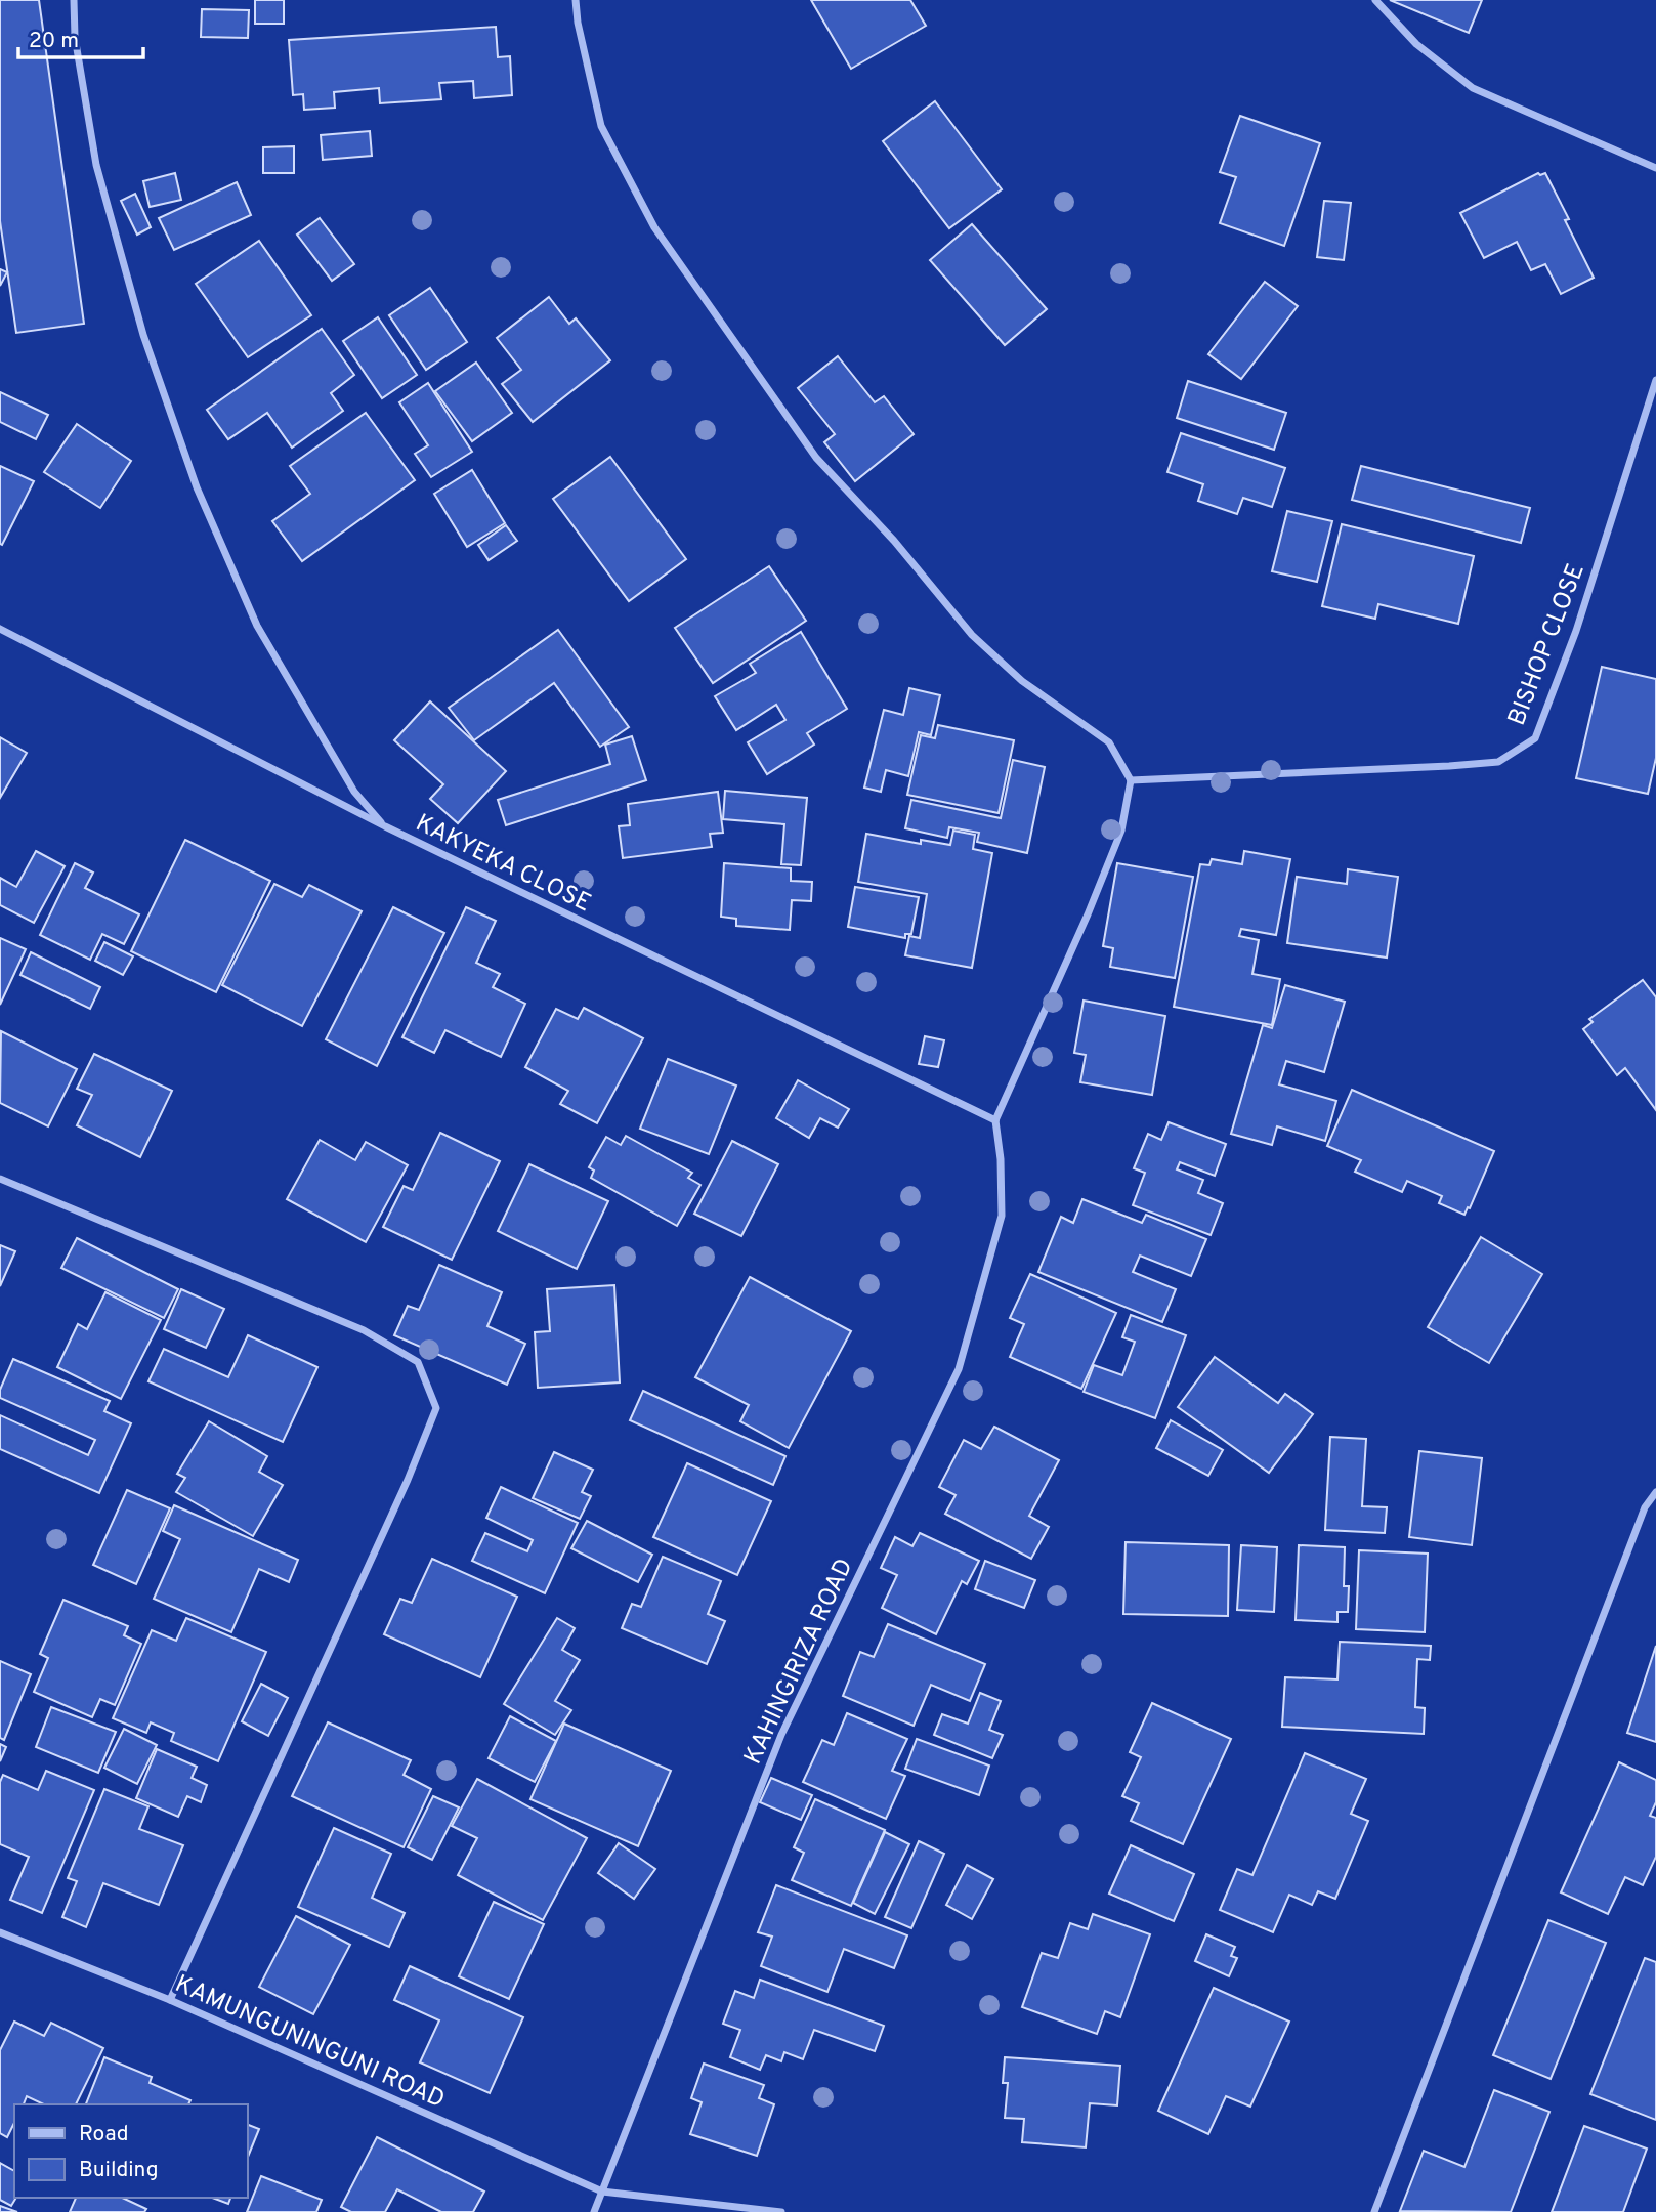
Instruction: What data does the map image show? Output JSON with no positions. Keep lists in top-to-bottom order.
{
  "streets": {
    "street": [
      "BISHOP CLOSE",
      "KAKYEKA CLOSE",
      "KAHINGIRIZA ROAD",
      "KAMUNGUNINGUNI ROAD"
    ]
  },
  "crossings": [
    ["KAKYEKA CLOSE", "KAHINGIRIZA ROAD"],
    ["KAHINGIRIZA ROAD", "KAMUNGUNINGUNI ROAD"]
  ],
  "legend": ["Road", "Building"],
  "scale_bar": "20 m"
}
